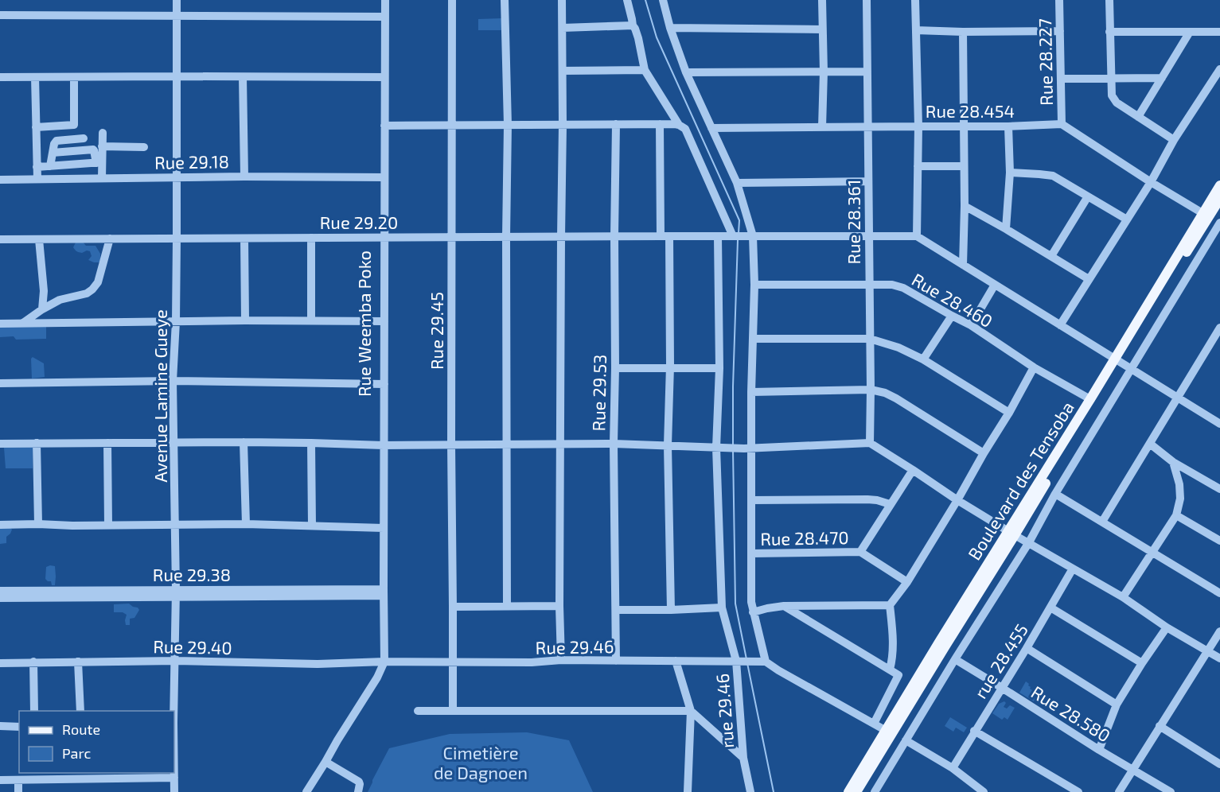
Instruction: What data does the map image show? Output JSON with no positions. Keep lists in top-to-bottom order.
{
  "streets": {
    "main road": ["Boulevard des Tensoba"],
    "street": [
      "Rue 28.227",
      "Rue 28.454",
      "Rue 29.18",
      "Rue 29.20",
      "Rue 28.361",
      "Rue 28.460",
      "Rue Weemba Poko",
      "Rue 29.45",
      "Rue 29.53",
      "Avenue Lamine Gueye",
      "Rue 28.470",
      "Rue 29.38",
      "Rue 29.40",
      "Rue 29.46",
      "rue 28.455",
      "rue 29.46",
      "Rue 28.580"
    ]
  },
  "crossings": [
    ["Rue 28.227", "Rue 28.454"],
    ["Rue 28.454", "Rue 28.361"],
    ["Rue 29.18", "Rue Weemba Poko"],
    ["Rue 29.18", "Avenue Lamine Gueye"],
    ["Rue 29.20", "Rue 28.361"],
    ["Rue 29.20", "Rue Weemba Poko"],
    ["Rue 29.20", "Rue 29.45"],
    ["Rue 29.20", "Rue 29.53"],
    ["Rue 29.20", "Avenue Lamine Gueye"],
    ["Rue 29.20", "rue 29.46"],
    ["Rue 28.361", "Rue 28.460"],
    ["Rue 28.460", "Boulevard des Tensoba"],
    ["Rue Weemba Poko", "Rue 29.40"],
    ["Rue Weemba Poko", "Rue 29.46"],
    ["Rue 29.45", "Rue 29.46"],
    ["Rue 29.53", "Rue 29.46"],
    ["Avenue Lamine Gueye", "Rue 29.38"],
    ["Avenue Lamine Gueye", "Rue 29.40"],
    ["Rue 29.40", "Rue 29.46"],
    ["Rue 29.46", "rue 29.46"],
    ["rue 28.455", "Rue 28.580"]
  ],
  "parks": ["Cimetière de Dagnoen"],
  "legend": ["Route", "Parc"]
}
